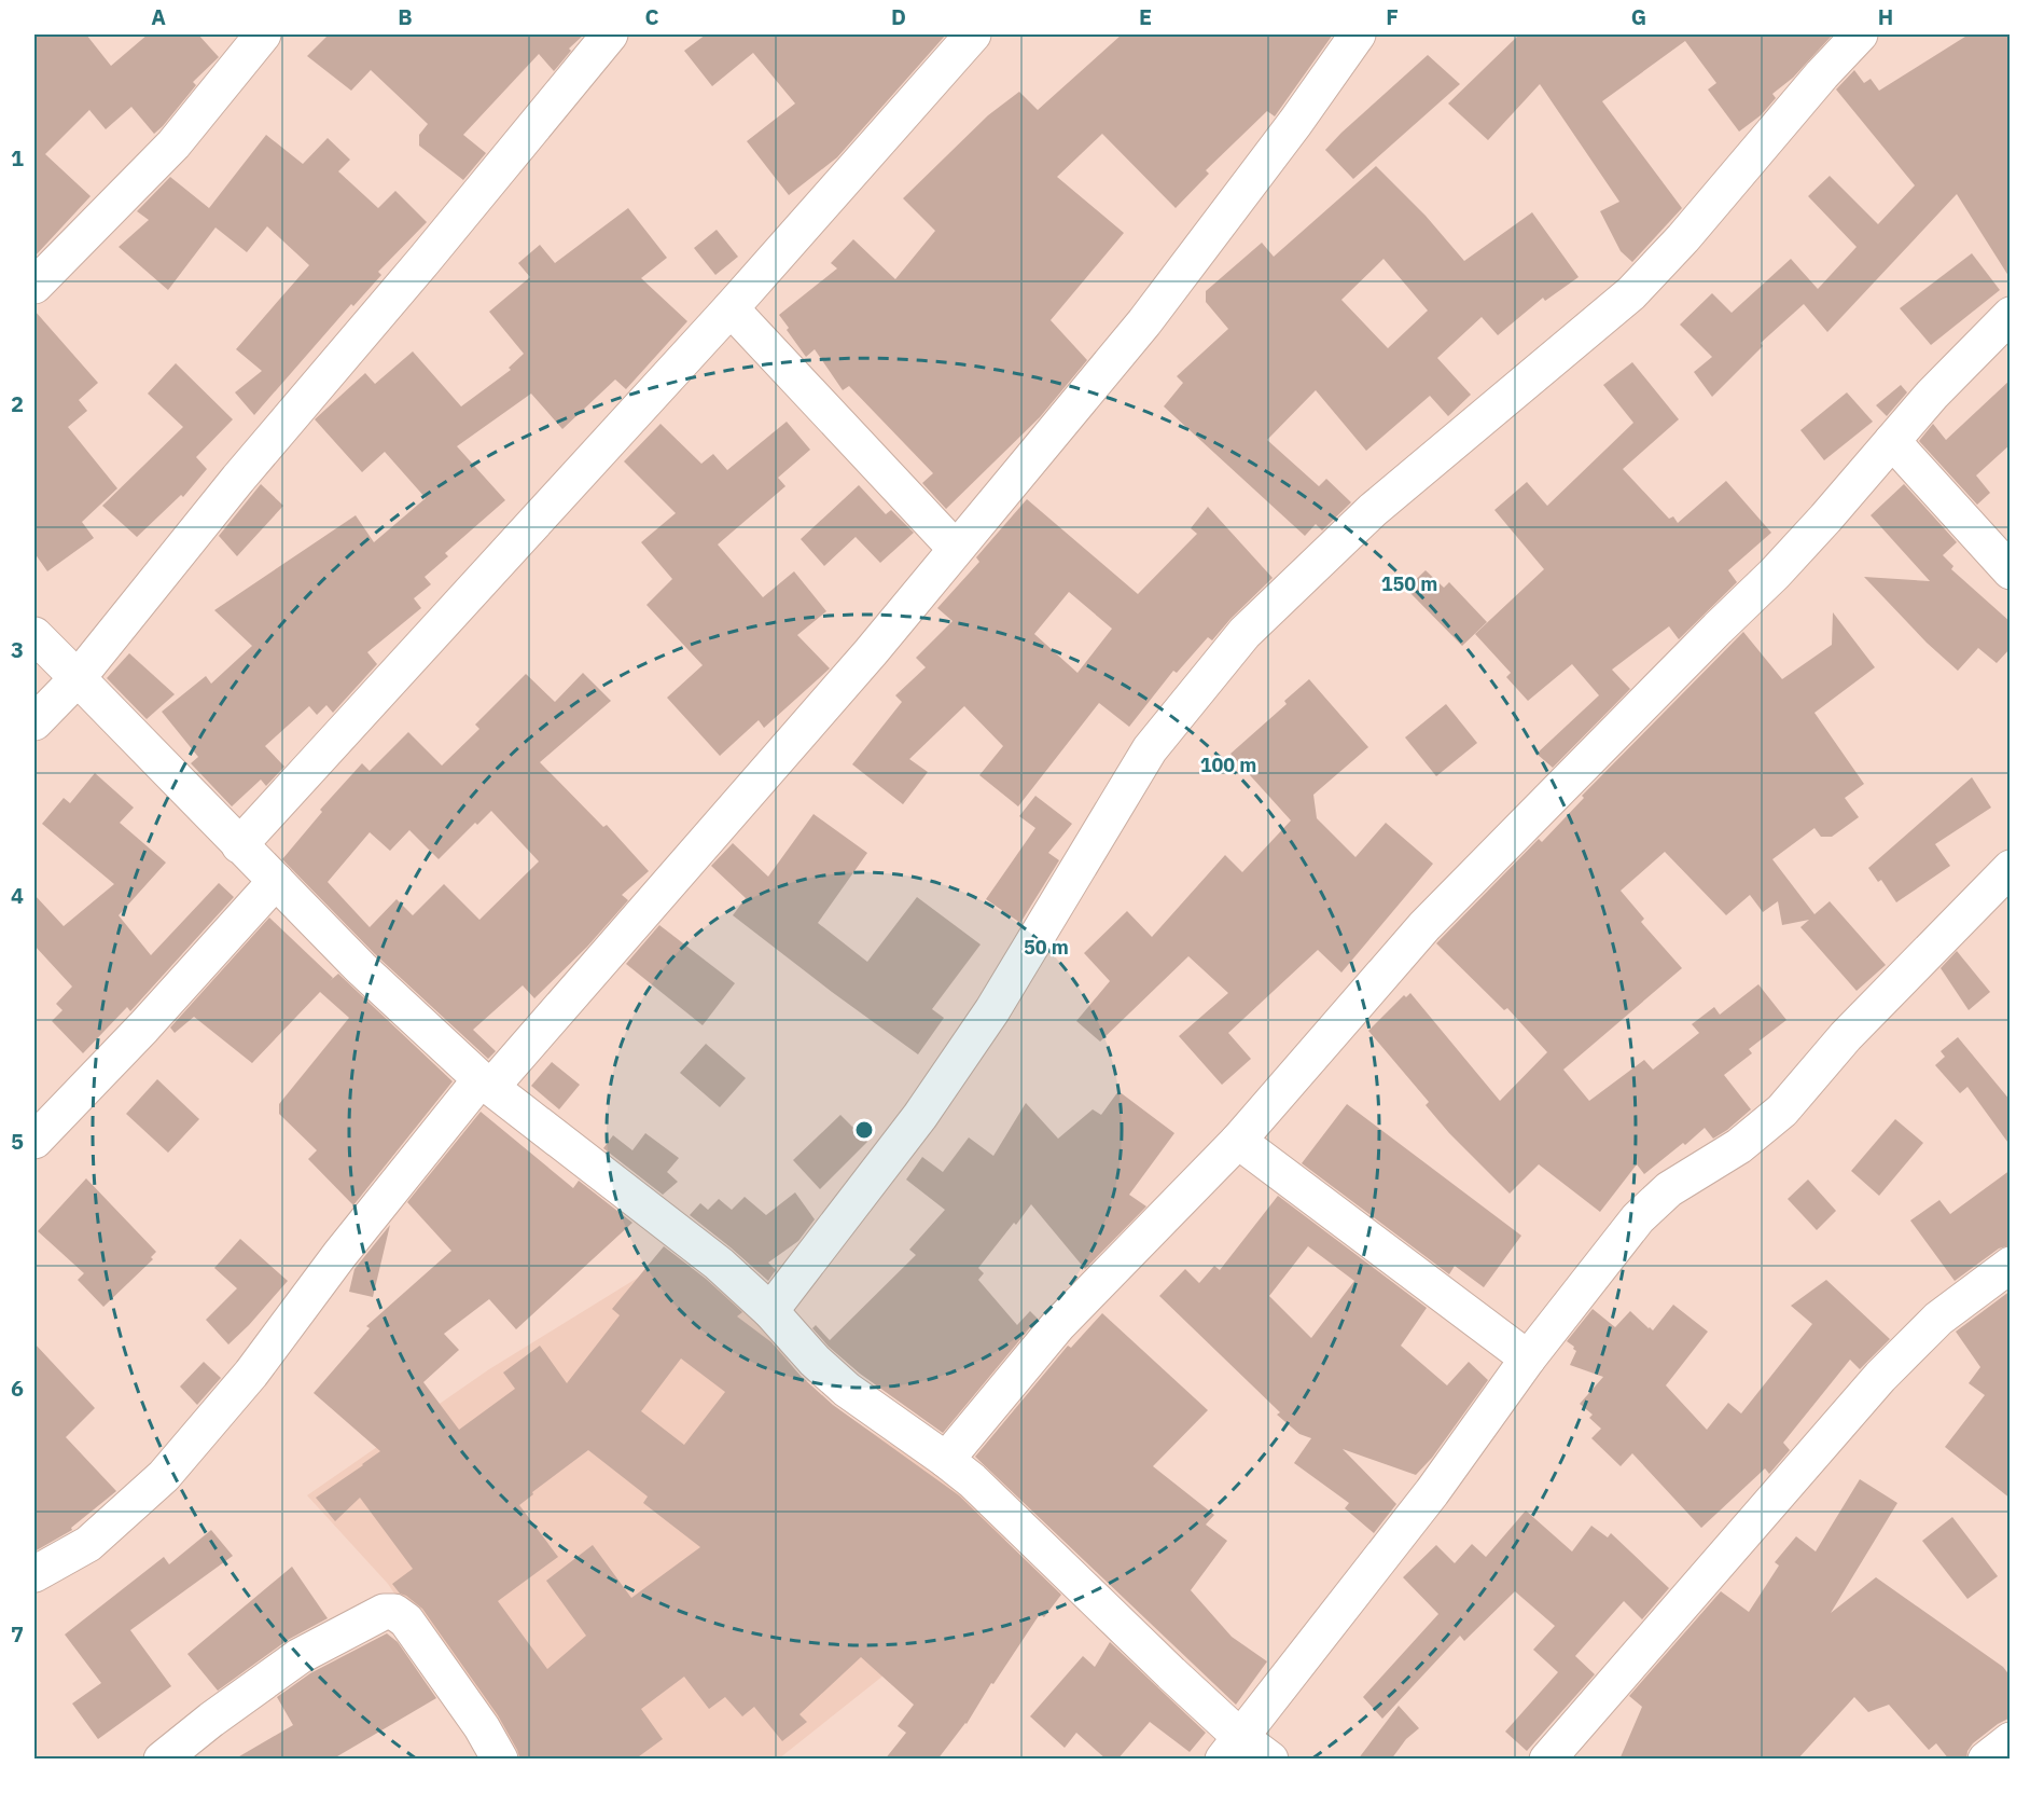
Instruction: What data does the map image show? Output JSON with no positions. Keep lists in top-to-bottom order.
{
  "grid": {
    "columns": [
      "A",
      "B",
      "C",
      "D",
      "E",
      "F",
      "G",
      "H"
    ],
    "rows": [
      "1",
      "2",
      "3",
      "4",
      "5",
      "6",
      "7"
    ]
  },
  "rings": ["150 m", "100 m", "50 m"]
}
